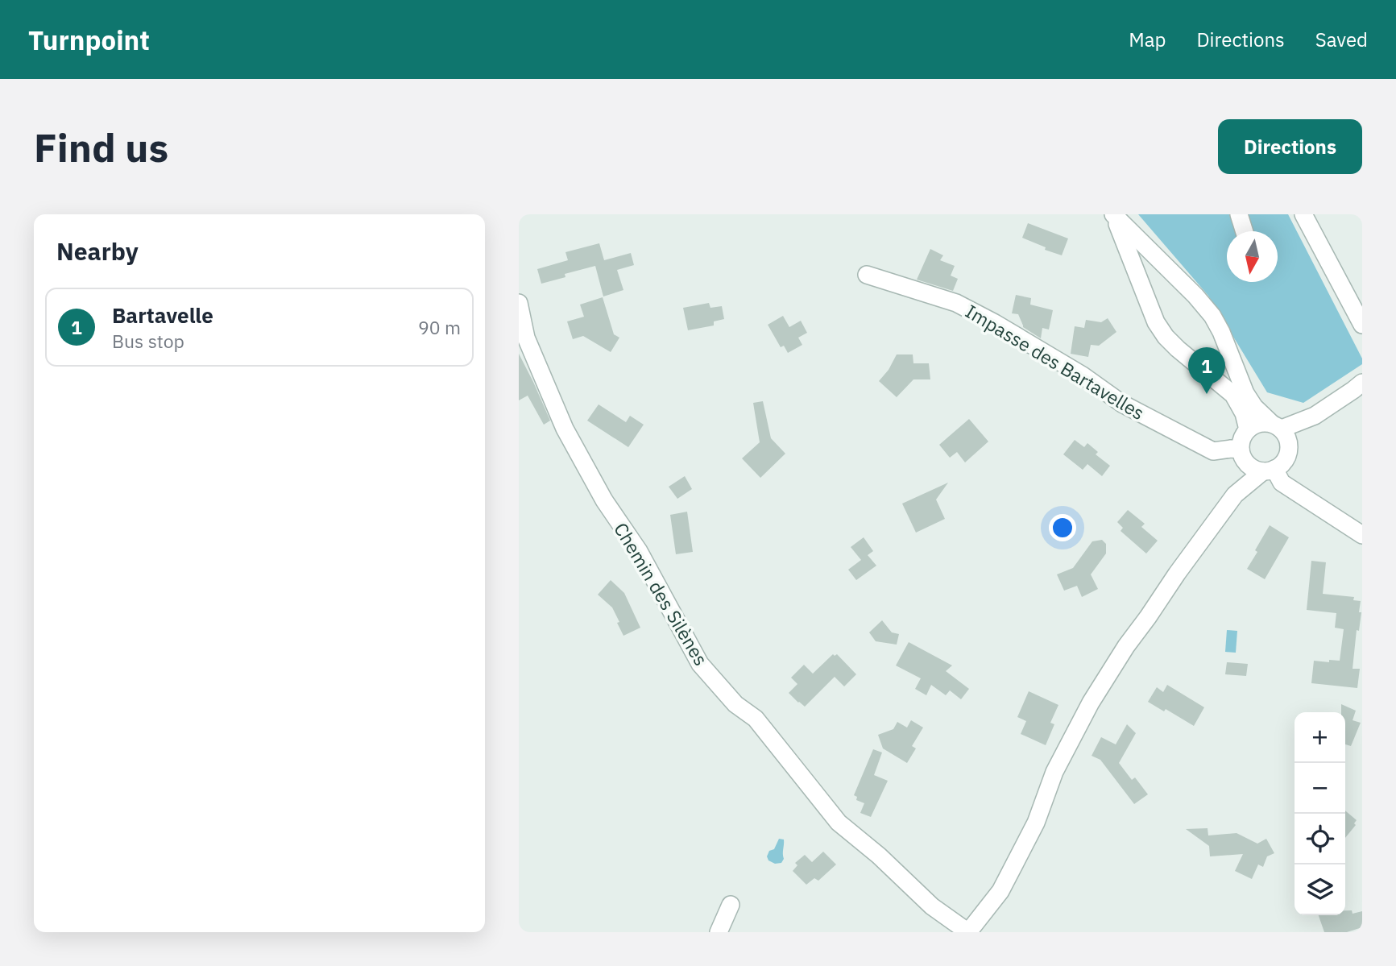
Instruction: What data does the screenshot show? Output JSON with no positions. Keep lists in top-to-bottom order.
{
  "streets": {
    "street": ["Impasse des Bartavelles", "Chemin des Silènes"]
  },
  "north": "bottom",
  "page": {
    "header": "Turnpoint",
    "nav": ["Map", "Directions", "Saved"],
    "buttons": "Directions",
    "title": "Find us",
    "heading": "Nearby",
    "list": [
      {
        "mark": "1",
        "name": "Bartavelle",
        "note": "Bus stop",
        "value": "90 m"
      }
    ],
    "pins": "1",
    "map_buttons": ["+", "−"]
  }
}
